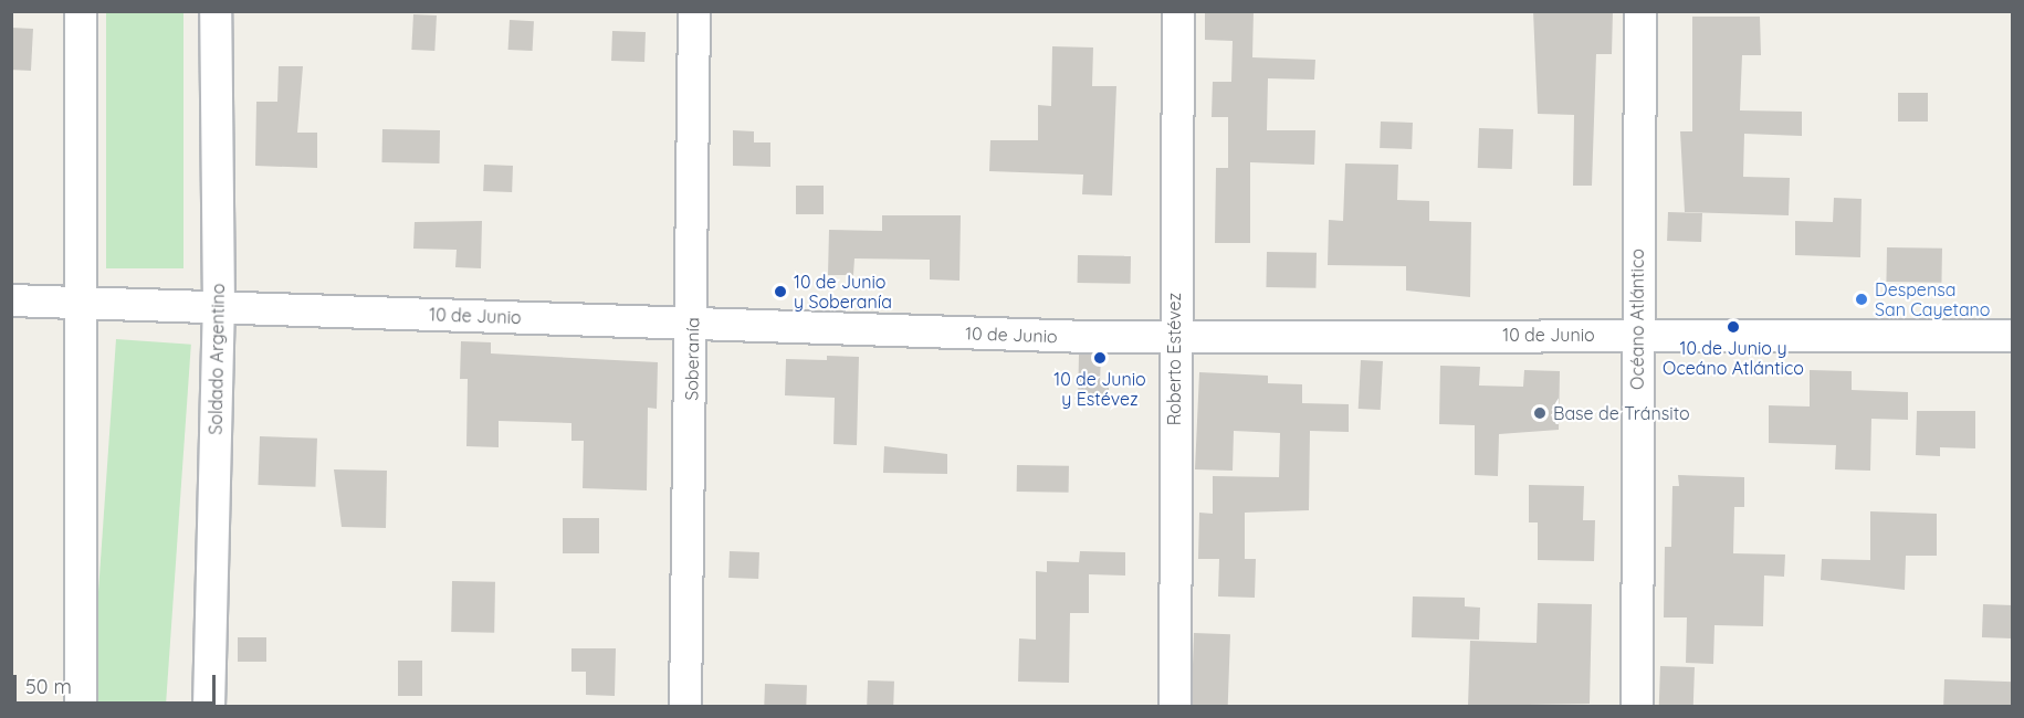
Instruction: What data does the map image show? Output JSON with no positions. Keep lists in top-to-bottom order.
{
  "streets": {
    "street": [
      "10 de Junio",
      "Océano Atlántico",
      "Soldado Argentino",
      "Soberanía",
      "Roberto Estévez"
    ]
  },
  "crossings": [
    ["10 de Junio", "Océano Atlántico"],
    ["10 de Junio", "Soldado Argentino"],
    ["10 de Junio", "Soberanía"],
    ["10 de Junio", "Roberto Estévez"]
  ],
  "places": [
    "10 de Junio y Soberanía",
    "Despensa San Cayetano",
    "10 de Junio y Oceáno Atlántico",
    "10 de Junio y Estévez",
    "Base de Tránsito"
  ],
  "scale_bar": "50 m"
}
